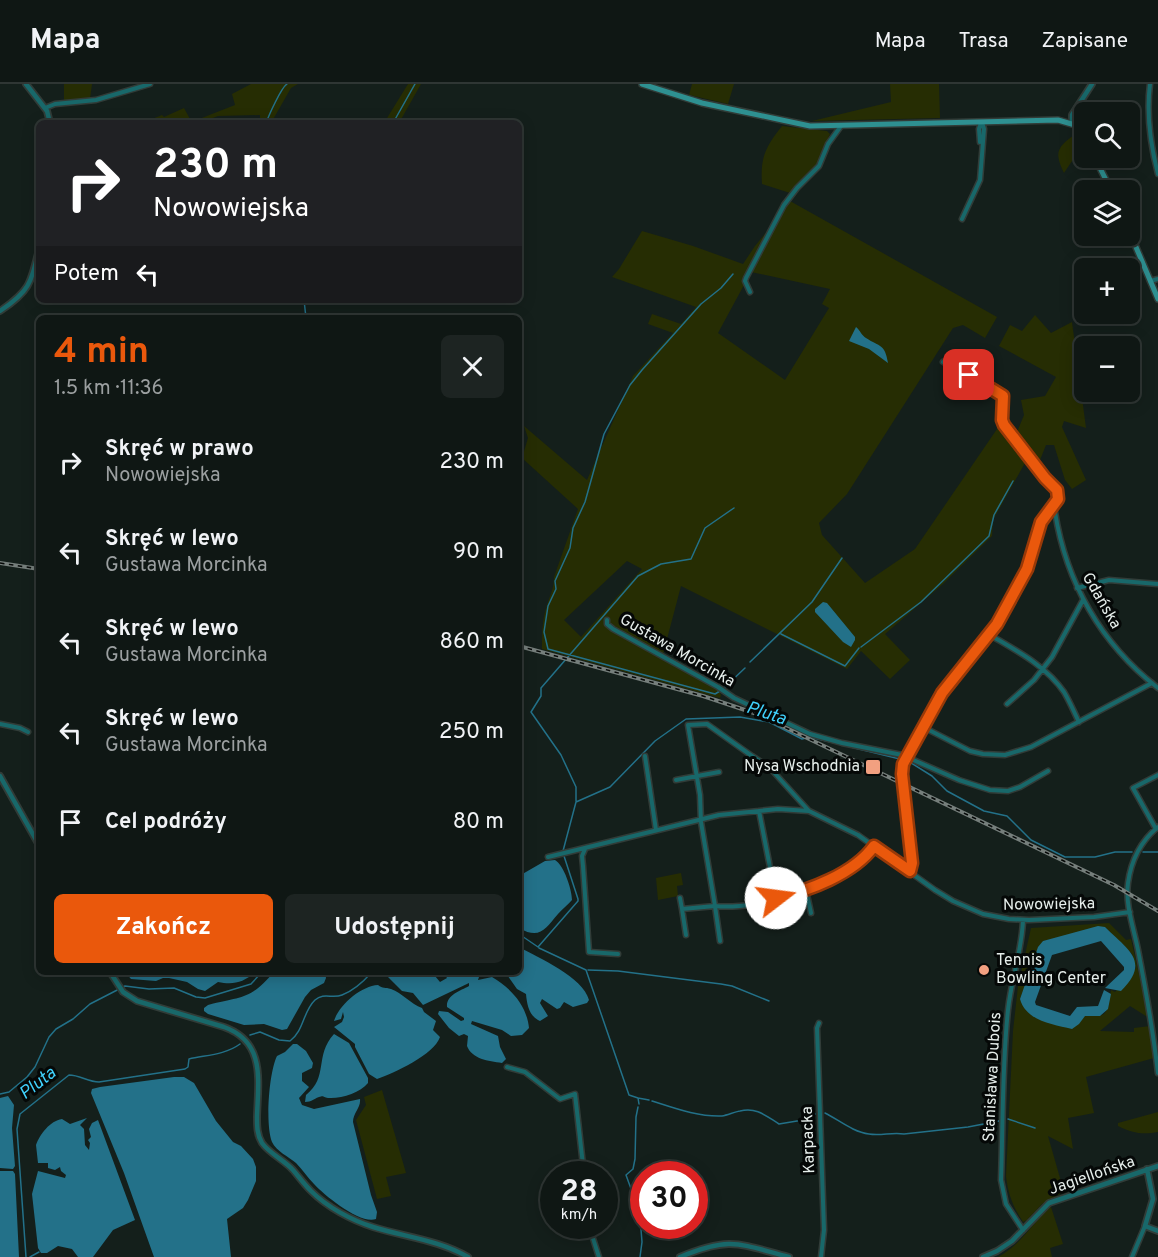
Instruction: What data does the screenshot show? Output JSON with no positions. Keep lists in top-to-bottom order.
{
  "streets": {
    "street": [
      "Gdańska",
      "Gustawa Morcinka",
      "Nowowiejska",
      "Stanisława Dubois",
      "Karpacka",
      "Jagiellońska"
    ]
  },
  "crossings": [
    ["Nowowiejska", "Stanisława Dubois"],
    ["Stanisława Dubois", "Jagiellońska"]
  ],
  "water": ["Pluta"],
  "places": {
    "transit": ["Nysa Wschodnia"],
    "other": ["Tennis Bowling Center"]
  },
  "page": {
    "header": "Mapa",
    "nav": ["Mapa", "Trasa", "Zapisane"],
    "map_buttons": ["+", "−"],
    "turn": ["230 m", "Nowowiejska"],
    "then": "Potem",
    "heading": ["4 min", "1.5 km · 11:36"],
    "list": [
      {
        "name": "Skręć w prawo",
        "note": "Nowowiejska",
        "value": "230 m"
      },
      {
        "name": "Skręć w lewo",
        "note": "Gustawa Morcinka",
        "value": "90 m"
      },
      {
        "name": "Skręć w lewo",
        "note": "Gustawa Morcinka",
        "value": "860 m"
      },
      {
        "name": "Skręć w lewo",
        "note": "Gustawa Morcinka",
        "value": "250 m"
      },
      {
        "name": "Cel podróży",
        "value": "80 m"
      }
    ],
    "buttons": ["Zakończ", "Udostępnij"],
    "speed": "28 km/h",
    "limit": "30"
  }
}
